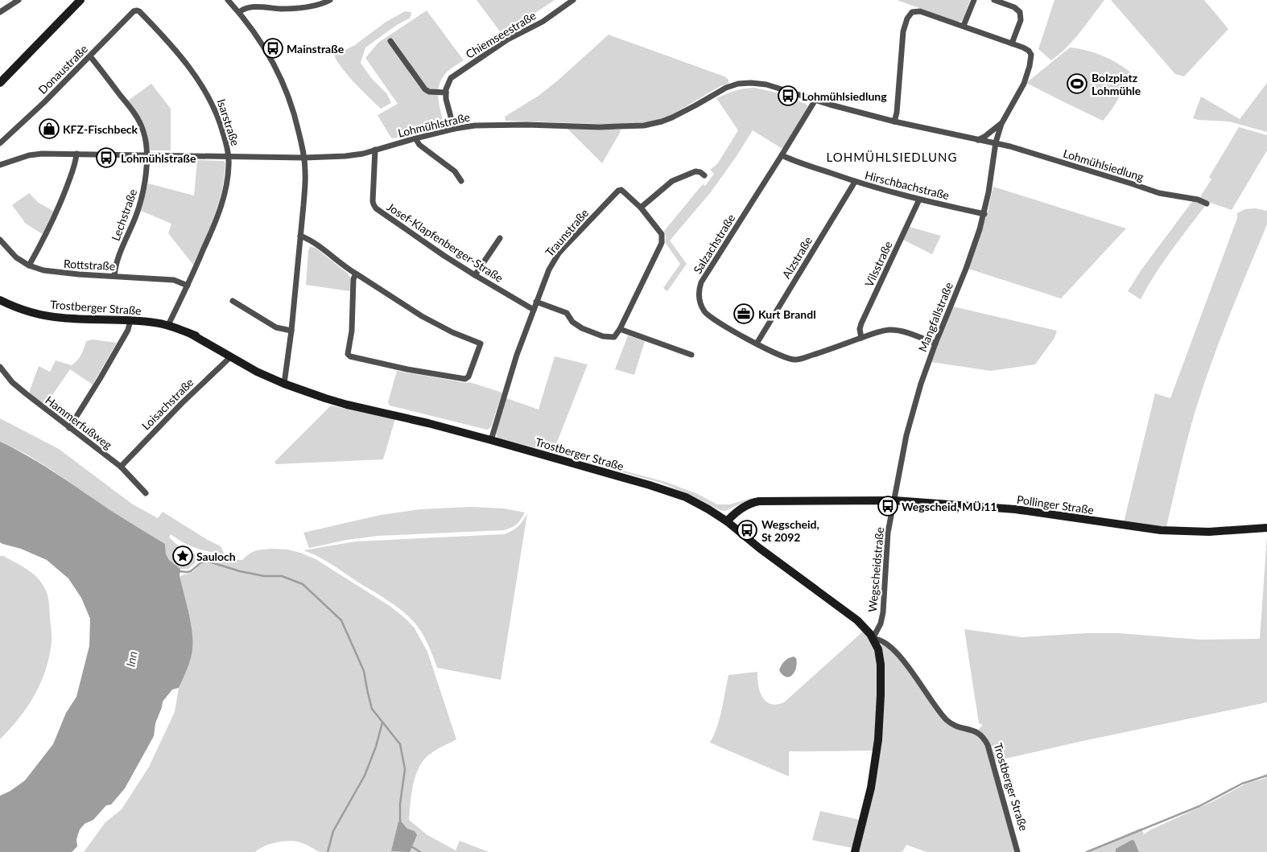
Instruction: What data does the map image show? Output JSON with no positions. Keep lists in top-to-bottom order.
{
  "streets": {
    "main road": ["Trostberger Straße", "Pollinger Straße"],
    "street": [
      "Chiemseestraße",
      "Donaustraße",
      "Isarstraße",
      "Lohmühlstraße",
      "Lohmühlsiedlung",
      "Hirschbachstraße",
      "Lechstraße",
      "Traunstraße",
      "Josef-Klapfenberger-Straße",
      "Salzachstraße",
      "Alzstraße",
      "Vilsstraße",
      "Rottstraße",
      "Mangfallstraße",
      "Loisachstraße",
      "Hammerfußweg",
      "Wegscheidstraße"
    ]
  },
  "crossings": [
    ["Donaustraße", "Isarstraße"],
    ["Donaustraße", "Lechstraße"],
    ["Isarstraße", "Lohmühlstraße"],
    ["Isarstraße", "Rottstraße"],
    ["Isarstraße", "Trostberger Straße"],
    ["Lohmühlstraße", "Lohmühlsiedlung"],
    ["Lohmühlstraße", "Lechstraße"],
    ["Lohmühlstraße", "Josef-Klapfenberger-Straße"],
    ["Lohmühlstraße", "Salzachstraße"],
    ["Lohmühlsiedlung", "Salzachstraße"],
    ["Lohmühlsiedlung", "Mangfallstraße"],
    ["Hirschbachstraße", "Salzachstraße"],
    ["Hirschbachstraße", "Alzstraße"],
    ["Hirschbachstraße", "Vilsstraße"],
    ["Hirschbachstraße", "Mangfallstraße"],
    ["Lechstraße", "Rottstraße"],
    ["Traunstraße", "Josef-Klapfenberger-Straße"],
    ["Traunstraße", "Trostberger Straße"],
    ["Salzachstraße", "Alzstraße"],
    ["Salzachstraße", "Vilsstraße"],
    ["Salzachstraße", "Mangfallstraße"],
    ["Trostberger Straße", "Loisachstraße"],
    ["Trostberger Straße", "Pollinger Straße"],
    ["Trostberger Straße", "Wegscheidstraße"],
    ["Mangfallstraße", "Pollinger Straße"],
    ["Mangfallstraße", "Wegscheidstraße"],
    ["Loisachstraße", "Hammerfußweg"],
    ["Pollinger Straße", "Wegscheidstraße"]
  ],
  "districts": ["LOHMÜHLSIEDLUNG"],
  "water": ["Inn"],
  "places": {
    "bus stop": [
      "Mainstraße",
      "Lohmühlsiedlung",
      "Lohmühlstraße",
      "Wegscheid, MÜ 11",
      "Wegscheid, St 2092"
    ],
    "sports": ["Bolzplatz Lohmühle"],
    "shop": ["KFZ-Fischbeck"],
    "office": ["Kurt Brandl"],
    "place": ["Sauloch"]
  }
}
